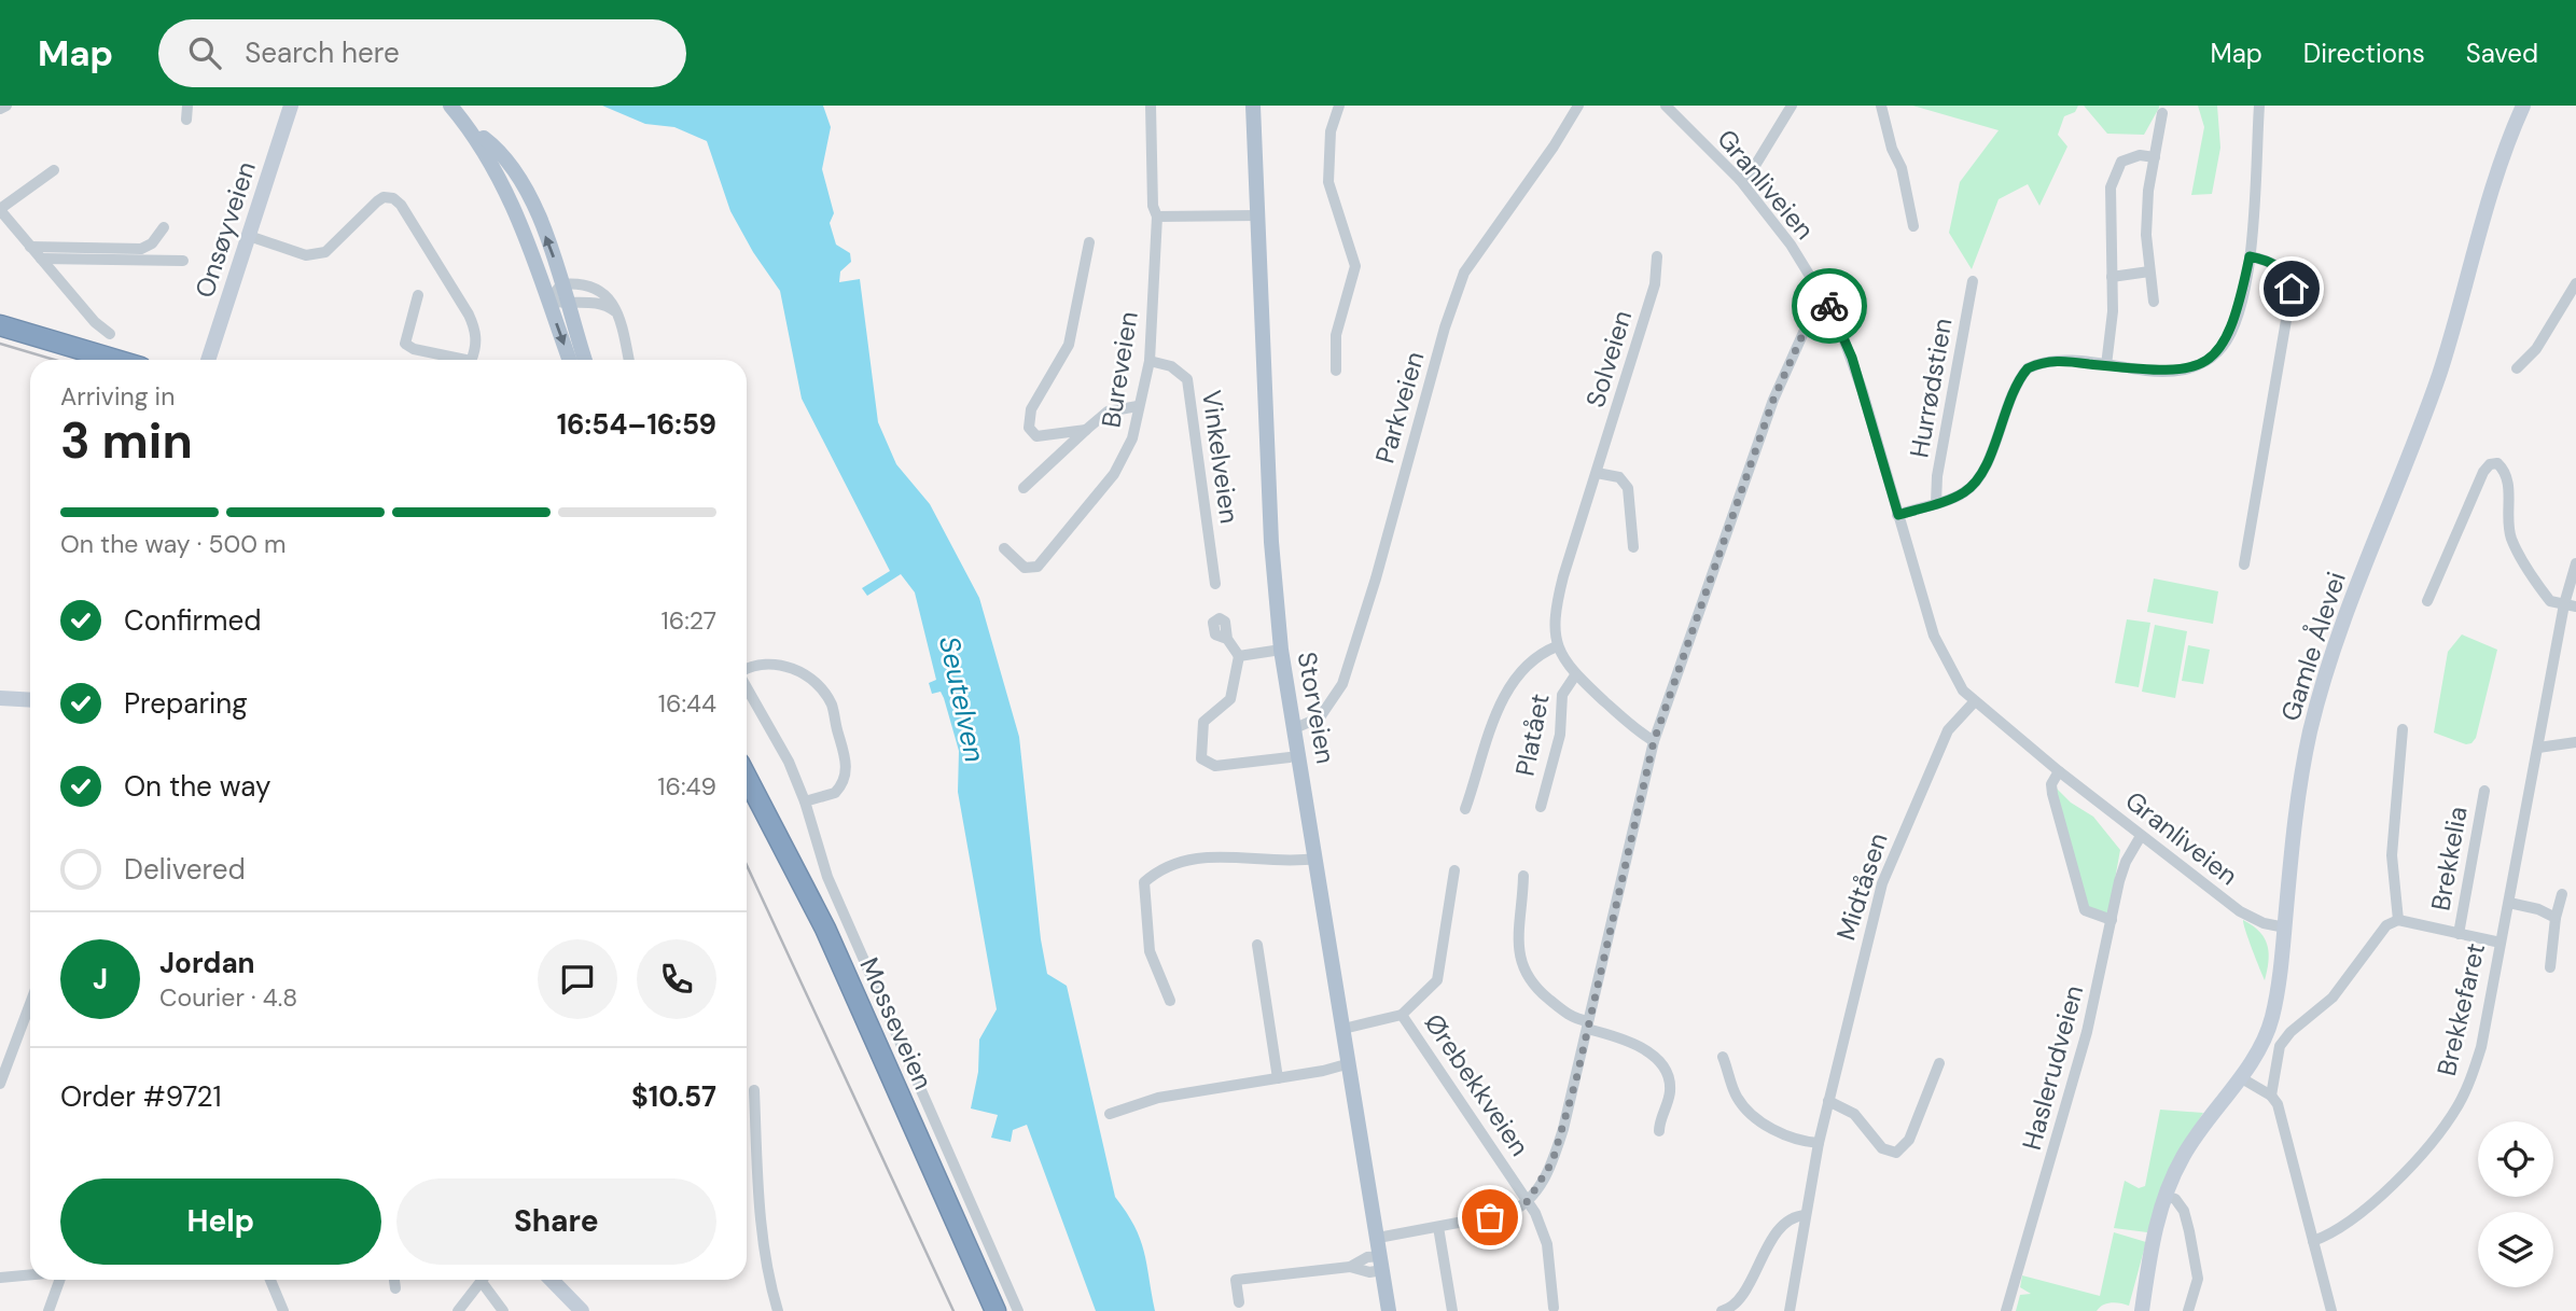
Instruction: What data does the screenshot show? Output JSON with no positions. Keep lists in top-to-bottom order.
{
  "streets": {
    "highway": ["Mosseveien"],
    "main road": ["Onsøyveien", "Gamle Ålevei", "Storveien"],
    "street": [
      "Granliveien",
      "Solveien",
      "Bureveien",
      "Hurrødstien",
      "Parkveien",
      "Vinkelveien",
      "Platået",
      "Brekkelia",
      "Midtåsen",
      "Brekkefaret",
      "Haslerudveien",
      "Ørebekkveien"
    ]
  },
  "crossings": [
    ["Granliveien", "Gamle Ålevei"],
    ["Granliveien", "Midtåsen"],
    ["Granliveien", "Haslerudveien"],
    ["Bureveien", "Vinkelveien"],
    ["Parkveien", "Storveien"],
    ["Brekkelia", "Brekkefaret"]
  ],
  "water": ["Seutelven"],
  "page": {
    "header": "Map",
    "search": "Search here",
    "nav": ["Map", "Directions", "Saved"],
    "heading": ["3 min", "Arriving in", "16:54–16:59"],
    "panel": [
      "Jordan",
      "Courier · 4.8",
      "Order #9721",
      "$10.57"
    ],
    "bar": "On the way · 500 m",
    "list": [
      ["Confirmed", "16:27"],
      ["Preparing", "16:44"],
      ["On the way", "16:49"],
      "Delivered"
    ],
    "round": "J",
    "buttons": ["Help", "Share"]
  }
}
